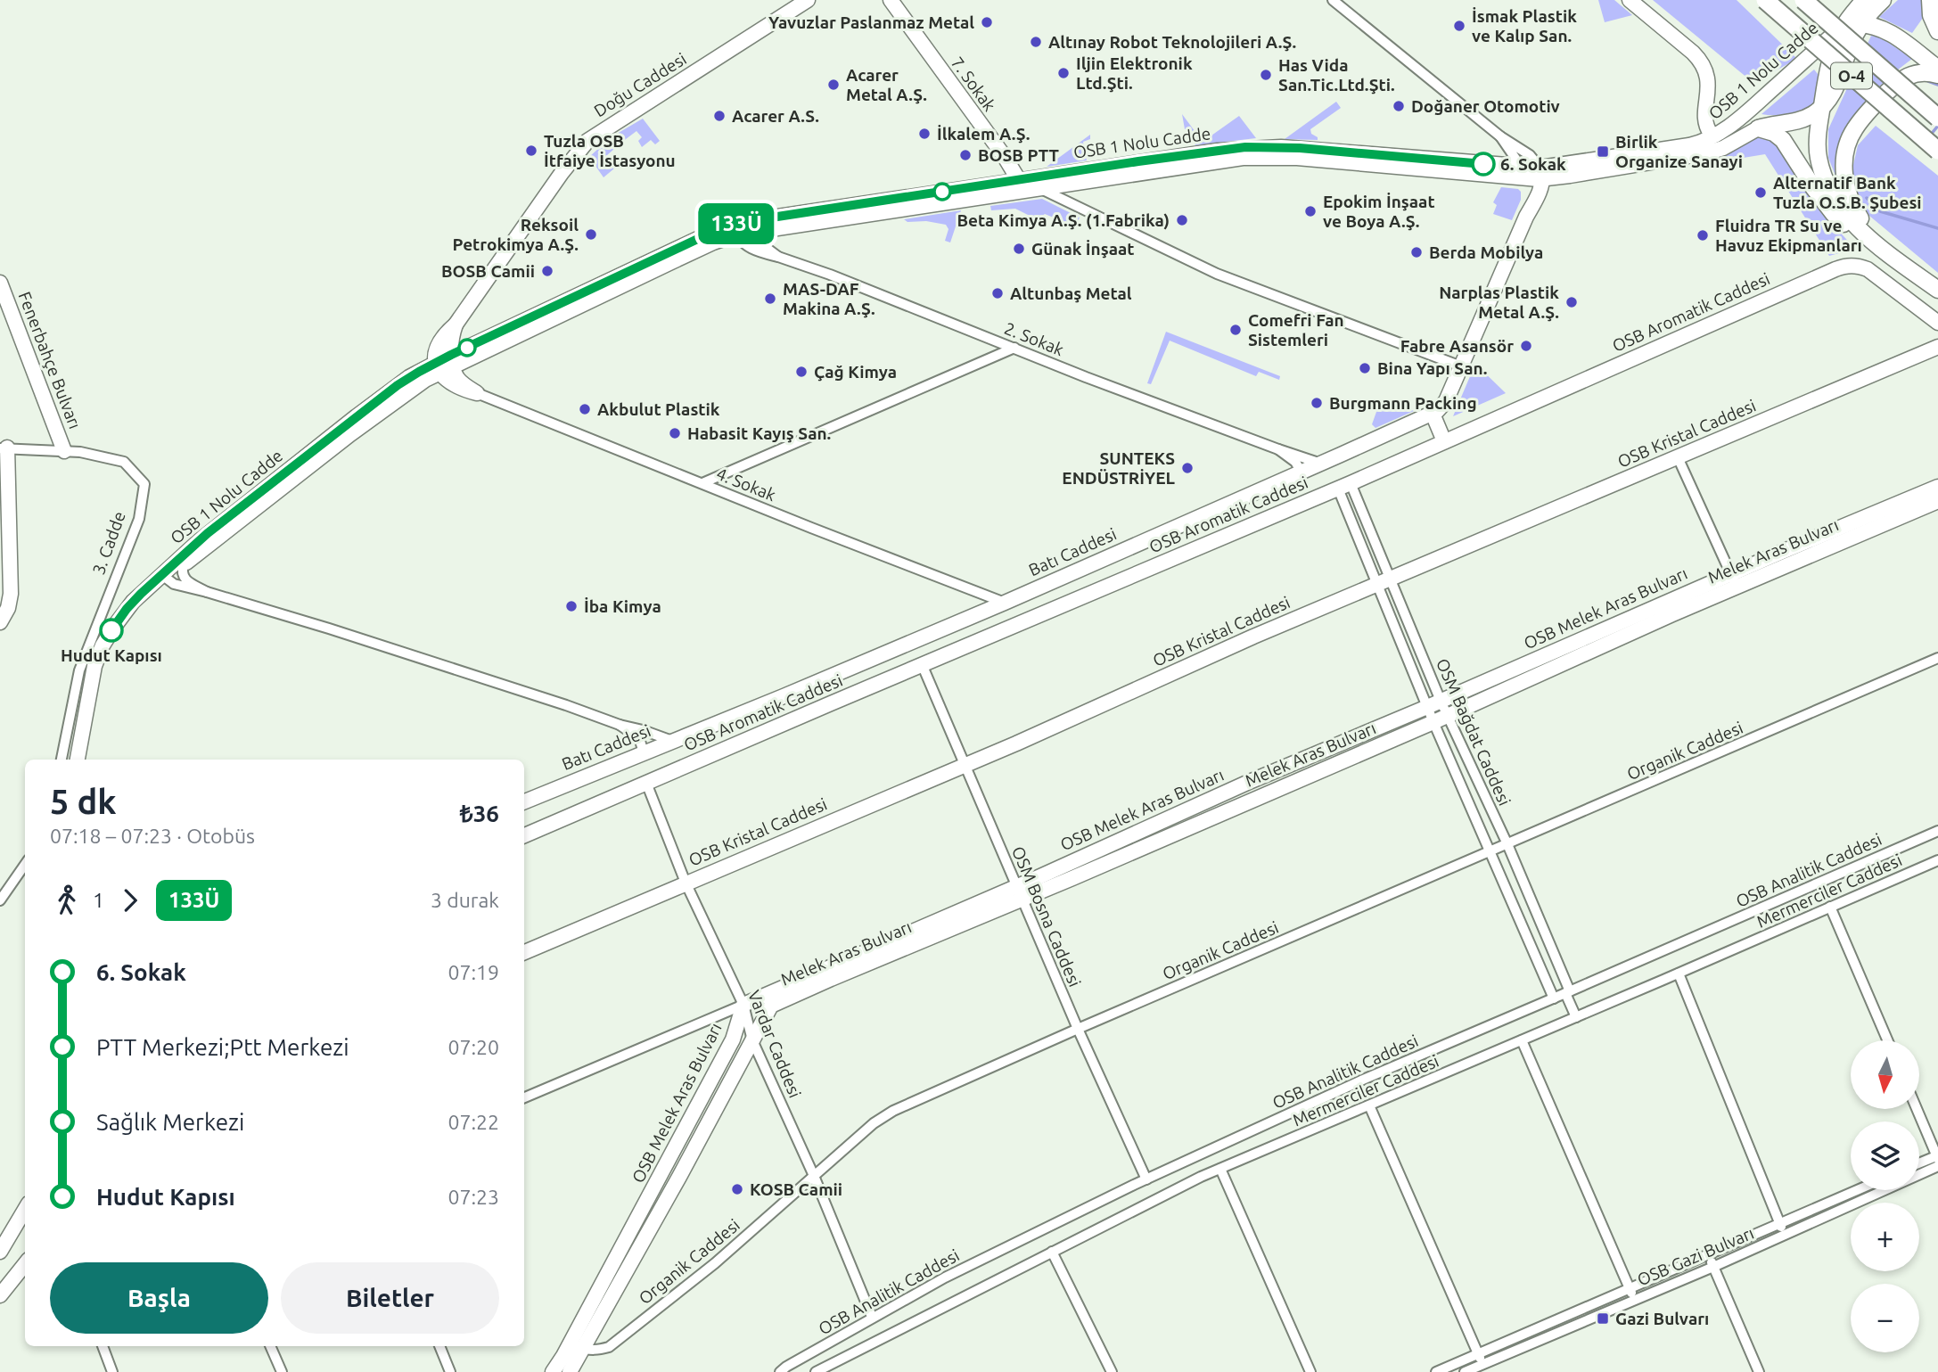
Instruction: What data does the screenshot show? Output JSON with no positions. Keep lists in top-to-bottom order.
{
  "streets": {
    "highway": ["O-4"],
    "main road": ["OSB 1 Nolu Cadde"],
    "street": [
      "7. Sokak",
      "Doğu Caddesi",
      "OSB Aromatik Caddesi",
      "2. Sokak",
      "Fenerbahçe Bulvarı",
      "OSB Kristal Caddesi",
      "4. Sokak",
      "3. Cadde",
      "Melek Aras Bulvarı",
      "Batı Caddesi",
      "OSB Melek Aras Bulvarı",
      "OSM Bağdat Caddesi",
      "Organik Caddesi",
      "OSB Analitik Caddesi",
      "Mermerciler Caddesi",
      "OSM Bosna Caddesi",
      "Vardar Caddesi",
      "OSB Gazi Bulvarı"
    ]
  },
  "crossings": [
    ["OSB 1 Nolu Cadde", "7. Sokak"],
    ["OSB 1 Nolu Cadde", "Doğu Caddesi"],
    ["OSB 1 Nolu Cadde", "2. Sokak"],
    ["OSB 1 Nolu Cadde", "Batı Caddesi"],
    ["OSB Aromatik Caddesi", "OSM Bağdat Caddesi"],
    ["OSB Aromatik Caddesi", "OSM Bosna Caddesi"],
    ["OSB Aromatik Caddesi", "Vardar Caddesi"],
    ["2. Sokak", "Batı Caddesi"],
    ["Fenerbahçe Bulvarı", "3. Cadde"],
    ["OSB Kristal Caddesi", "OSM Bağdat Caddesi"],
    ["OSB Kristal Caddesi", "OSM Bosna Caddesi"],
    ["OSB Kristal Caddesi", "Vardar Caddesi"],
    ["4. Sokak", "Batı Caddesi"],
    ["Melek Aras Bulvarı", "OSB Melek Aras Bulvarı"],
    ["Melek Aras Bulvarı", "OSM Bağdat Caddesi"],
    ["Melek Aras Bulvarı", "Organik Caddesi"],
    ["Melek Aras Bulvarı", "OSM Bosna Caddesi"],
    ["Melek Aras Bulvarı", "Vardar Caddesi"],
    ["OSB Melek Aras Bulvarı", "OSM Bağdat Caddesi"],
    ["OSB Melek Aras Bulvarı", "Organik Caddesi"],
    ["OSB Melek Aras Bulvarı", "OSM Bosna Caddesi"],
    ["OSB Melek Aras Bulvarı", "Vardar Caddesi"],
    ["OSM Bağdat Caddesi", "Organik Caddesi"],
    ["OSM Bağdat Caddesi", "OSB Analitik Caddesi"],
    ["OSM Bağdat Caddesi", "Mermerciler Caddesi"],
    ["Organik Caddesi", "OSM Bosna Caddesi"],
    ["Organik Caddesi", "Vardar Caddesi"],
    ["OSB Analitik Caddesi", "OSM Bosna Caddesi"],
    ["OSB Analitik Caddesi", "Vardar Caddesi"]
  ],
  "places": {
    "other": [
      "Yavuzlar Paslanmaz Metal",
      "İsmak Plastik ve Kalıp San.",
      "Altınay Robot Teknolojileri A.Ş.",
      "Iljin Elektronik Ltd.Şti.",
      "Has Vida San.Tic.Ltd.Şti.",
      "Acarer Metal A.Ş.",
      "Doğaner Otomotiv",
      "Acarer A.S.",
      "İlkalem A.Ş.",
      "Tuzla OSB İtfaiye İstasyonu",
      "BOSB PTT",
      "6. Sokak",
      "Alternatif Bank Tuzla O.S.B. Şubesi",
      "Epokim İnşaat ve Boya A.Ş.",
      "Beta Kimya A.Ş. (1.Fabrika)",
      "Reksoil Petrokimya A.Ş.",
      "Fluidra TR Su ve Havuz Ekipmanları",
      "Günak İnşaat",
      "Berda Mobilya",
      "BOSB Camii",
      "Altunbaş Metal",
      "MAS-DAF Makina A.Ş.",
      "Narplas Plastik Metal A.Ş.",
      "Comefri Fan Sistemleri",
      "Fabre Asansör",
      "Bina Yapı San.",
      "Çağ Kimya",
      "Burgmann Packing",
      "Akbulut Plastik",
      "Habasit Kayış San.",
      "SUNTEKS ENDÜSTRİYEL",
      "İba Kimya",
      "Hudut Kapısı",
      "KOSB Camii"
    ],
    "transit": ["Birlik Organize Sanayi", "Gazi Bulvarı"]
  },
  "lines": ["bus line 133Ü"],
  "north": "bottom",
  "page": {
    "on_map": "133Ü",
    "heading": ["5 dk", "07:18 – 07:23 · Otobüs", "₺36"],
    "legs": ["1", "133Ü", "3 durak"],
    "list": [
      {
        "name": "6. Sokak",
        "value": "07:19"
      },
      {
        "name": "PTT Merkezi;Ptt Merkezi",
        "value": "07:20"
      },
      {
        "name": "Sağlık Merkezi",
        "value": "07:22"
      },
      {
        "name": "Hudut Kapısı",
        "value": "07:23"
      }
    ],
    "map_buttons": ["+", "−"],
    "buttons": ["Başla", "Biletler"]
  }
}
